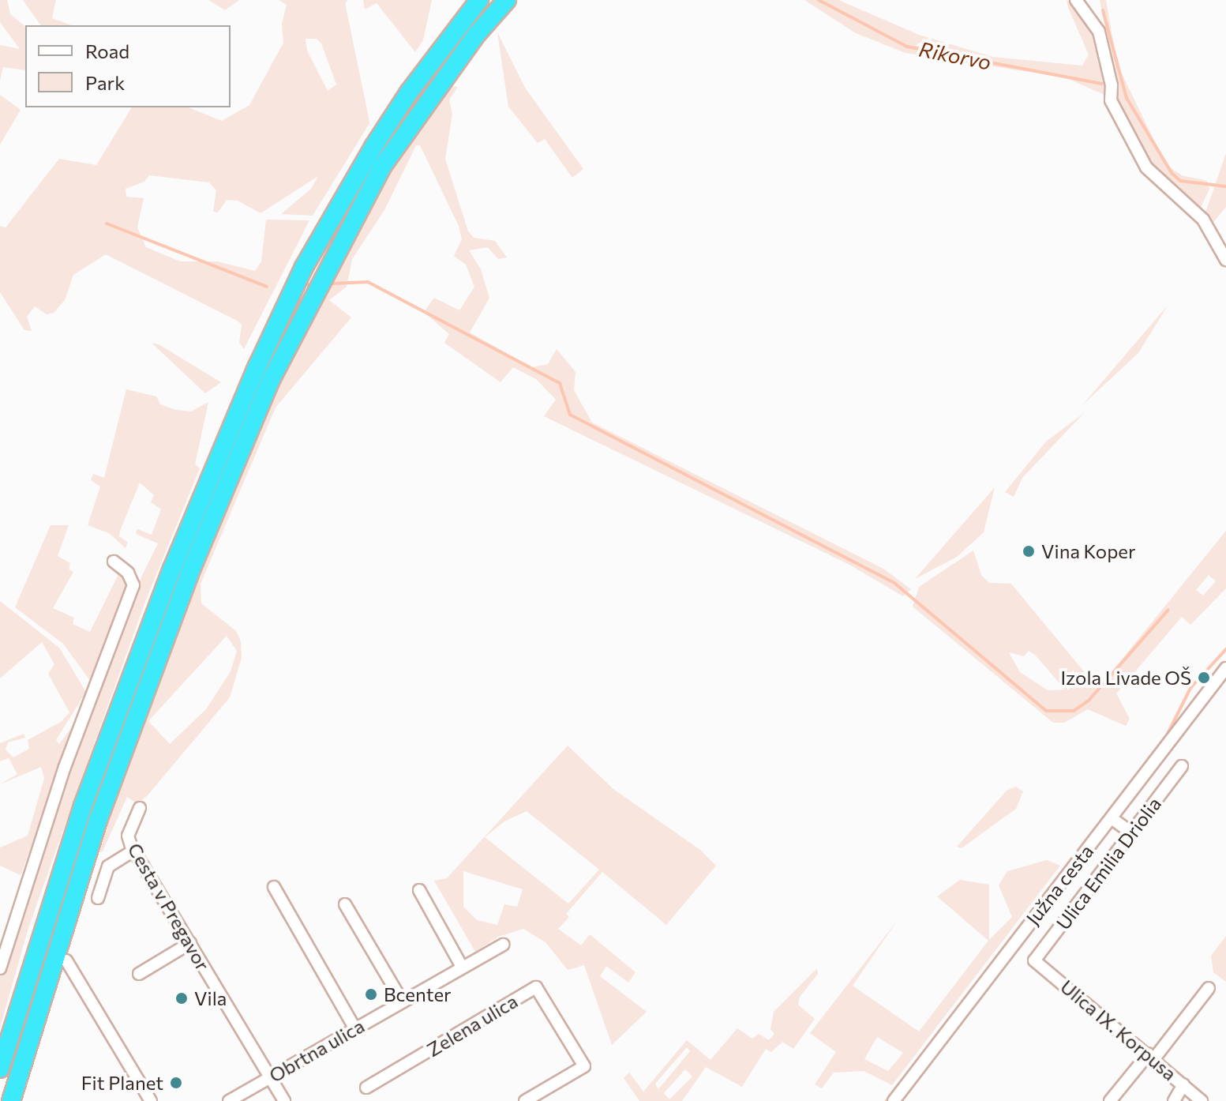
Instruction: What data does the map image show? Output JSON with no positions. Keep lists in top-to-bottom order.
{
  "streets": {
    "street": [
      "Ulica Emilia Driolia",
      "Južna cesta",
      "Cesta v Pregavor",
      "Zelena ulica",
      "Ulica IX. Korpusa",
      "Obrtna ulica"
    ]
  },
  "crossings": [
    ["Ulica Emilia Driolia", "Ulica IX. Korpusa"],
    ["Cesta v Pregavor", "Obrtna ulica"]
  ],
  "water": ["Rikorvo"],
  "places": [
    "Vina Koper",
    "Izola Livade OŠ",
    "Bcenter",
    "Vila",
    "Fit Planet"
  ],
  "legend": ["Road", "Park"]
}
